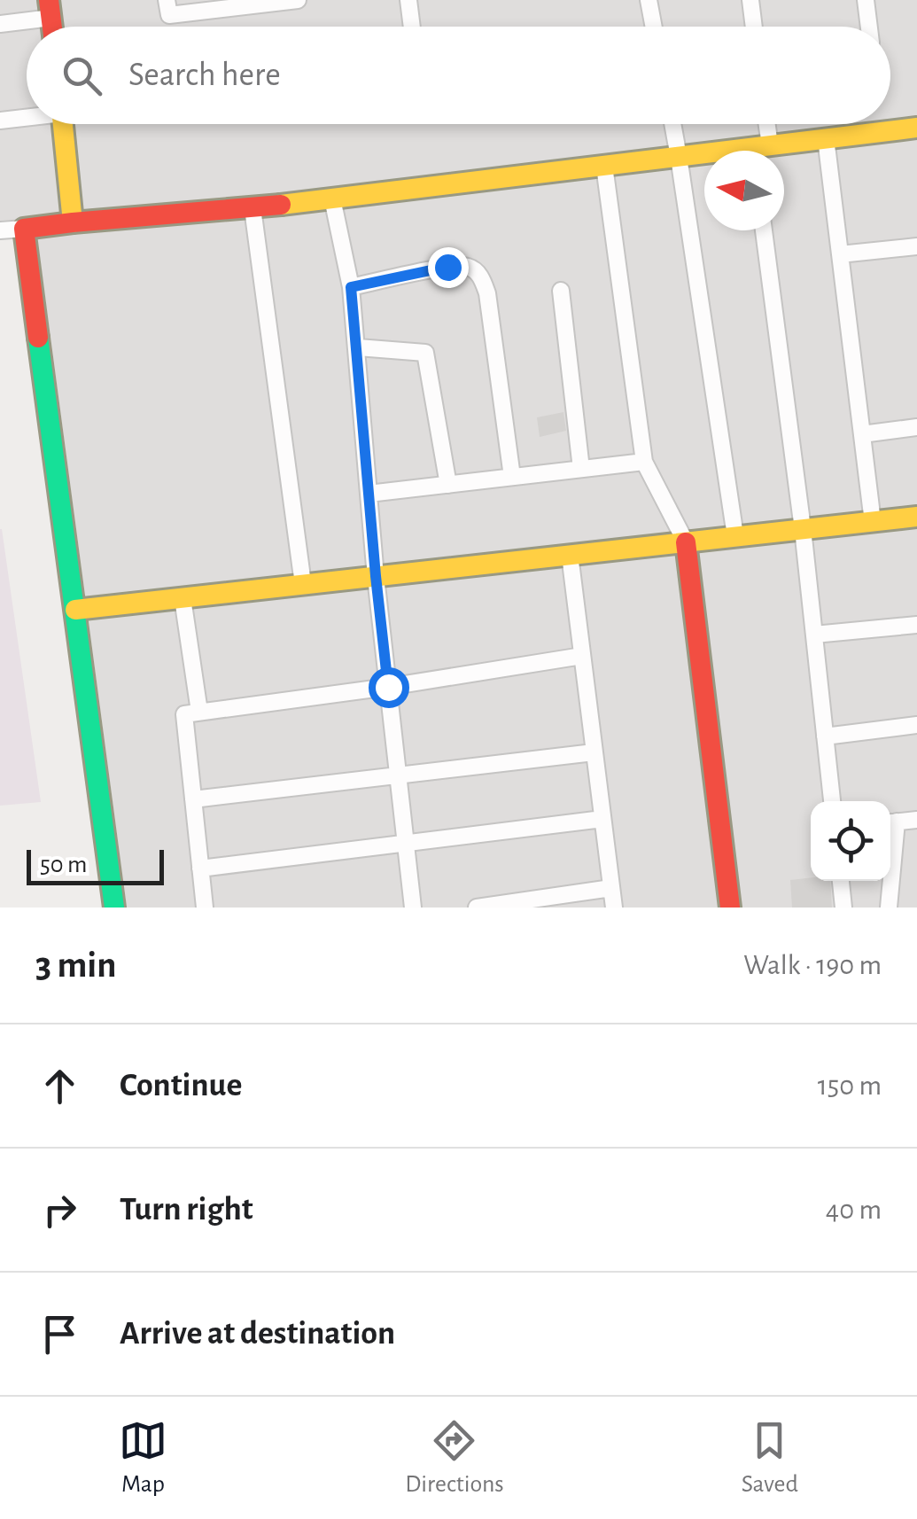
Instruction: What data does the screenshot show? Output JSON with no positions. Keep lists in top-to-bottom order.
{
  "scale_bar": "50 m",
  "north": "left",
  "page": {
    "search": "Search here",
    "scale": "50 m",
    "heading": ["3 min", "Walk · 190 m"],
    "list": [
      ["Continue", "150 m"],
      ["Turn right", "40 m"],
      "Arrive at destination"
    ],
    "nav": ["Map", "Directions", "Saved"]
  }
}
